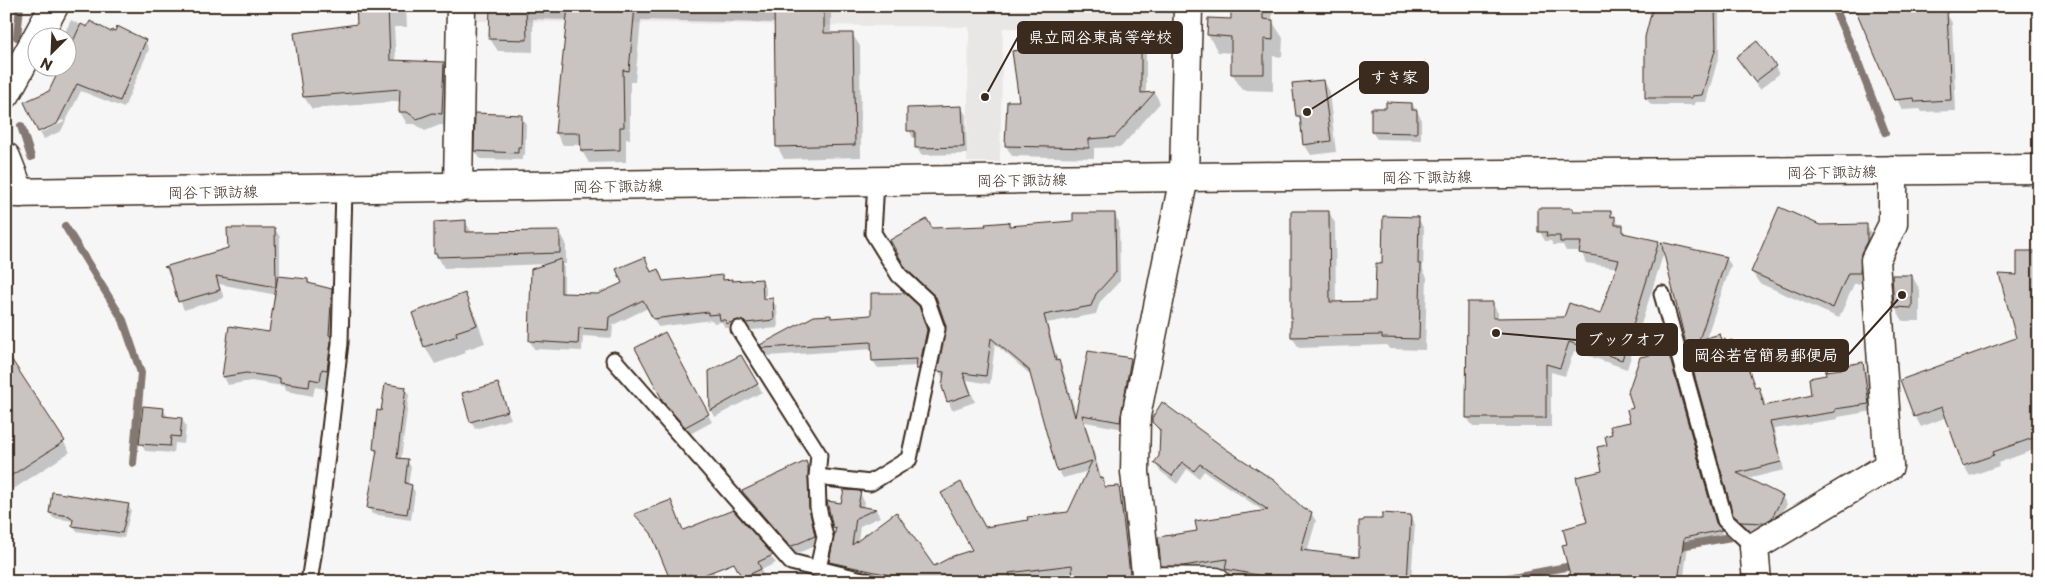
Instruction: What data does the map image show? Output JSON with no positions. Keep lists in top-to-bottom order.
{
  "streets": {
    "main road": ["岡谷下諏訪線"]
  },
  "places": [
    "県立岡谷東高等学校",
    "すき家",
    "岡谷若宮簡易郵便局",
    "ブックオフ"
  ],
  "north": "bottom left"
}
